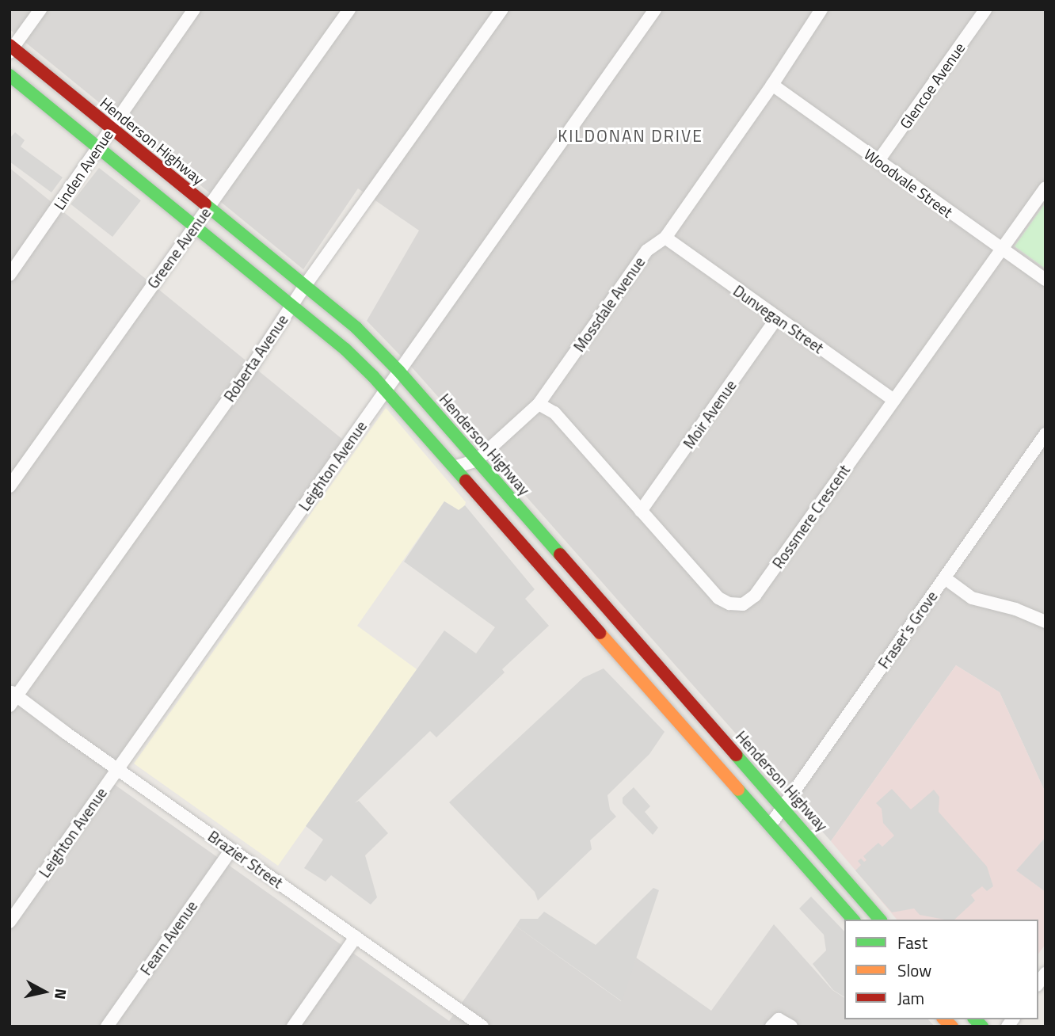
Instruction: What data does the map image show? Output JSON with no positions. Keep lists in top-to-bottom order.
{
  "streets": {
    "main road": ["Henderson Highway"],
    "street": [
      "Glencoe Avenue",
      "Linden Avenue",
      "Woodvale Street",
      "Greene Avenue",
      "Mossdale Avenue",
      "Dunvegan Street",
      "Roberta Avenue",
      "Moir Avenue",
      "Leighton Avenue",
      "Rossmere Crescent",
      "Fraser's Grove",
      "Brazier Street",
      "Fearn Avenue"
    ]
  },
  "crossings": [
    ["Glencoe Avenue", "Woodvale Street"],
    ["Henderson Highway", "Linden Avenue"],
    ["Henderson Highway", "Greene Avenue"],
    ["Henderson Highway", "Mossdale Avenue"],
    ["Henderson Highway", "Roberta Avenue"],
    ["Henderson Highway", "Leighton Avenue"],
    ["Henderson Highway", "Fraser's Grove"],
    ["Woodvale Street", "Mossdale Avenue"],
    ["Woodvale Street", "Rossmere Crescent"],
    ["Mossdale Avenue", "Dunvegan Street"],
    ["Mossdale Avenue", "Rossmere Crescent"],
    ["Dunvegan Street", "Moir Avenue"],
    ["Dunvegan Street", "Rossmere Crescent"],
    ["Roberta Avenue", "Brazier Street"],
    ["Moir Avenue", "Rossmere Crescent"],
    ["Leighton Avenue", "Brazier Street"],
    ["Brazier Street", "Fearn Avenue"]
  ],
  "districts": ["KILDONAN DRIVE"],
  "legend": ["Fast", "Slow", "Jam"],
  "north": "right"
}
